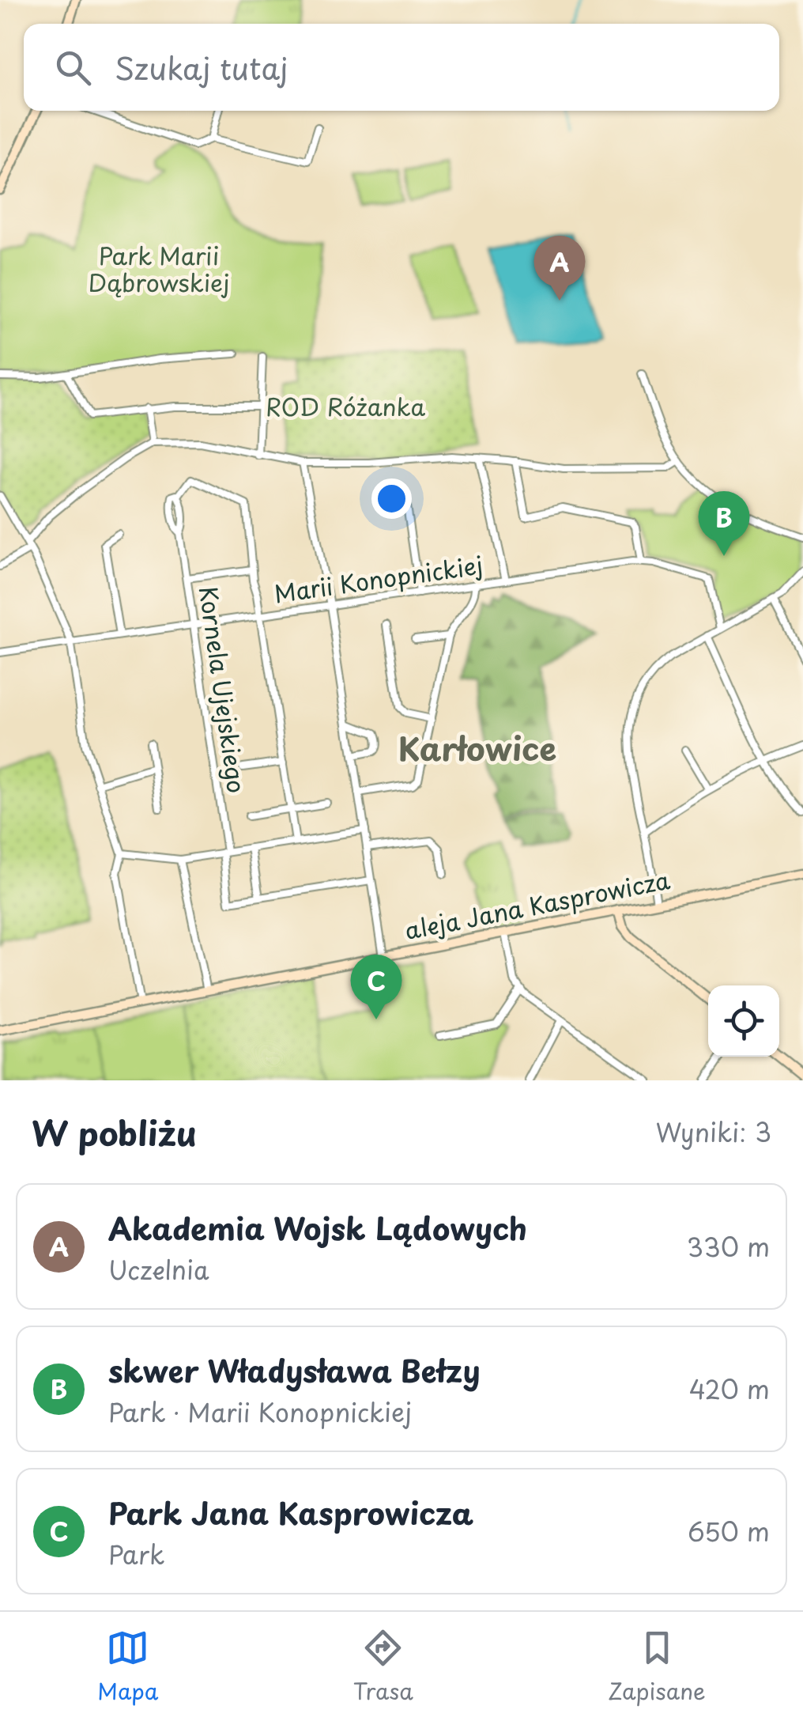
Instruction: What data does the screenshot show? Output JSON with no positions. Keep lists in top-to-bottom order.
{
  "streets": {
    "street": ["Marii Konopnickiej", "Kornela Ujejskiego", "aleja Jana Kasprowicza"]
  },
  "crossings": [
    ["Marii Konopnickiej", "Kornela Ujejskiego"]
  ],
  "districts": ["Karłowice"],
  "parks": ["Park Marii Dąbrowskiej", "ROD Różanka"],
  "page": {
    "search": "Szukaj tutaj",
    "pins": ["A", "B", "C"],
    "heading": ["W pobliżu", "Wyniki: 3"],
    "list": [
      {
        "mark": "A",
        "name": "Akademia Wojsk Lądowych",
        "note": "Uczelnia",
        "value": "330 m"
      },
      {
        "mark": "B",
        "name": "skwer Władysława Bełzy",
        "note": "Park · Marii Konopnickiej",
        "value": "420 m"
      },
      {
        "mark": "C",
        "name": "Park Jana Kasprowicza",
        "note": "Park",
        "value": "650 m"
      }
    ],
    "nav": ["Mapa", "Trasa", "Zapisane"]
  }
}
